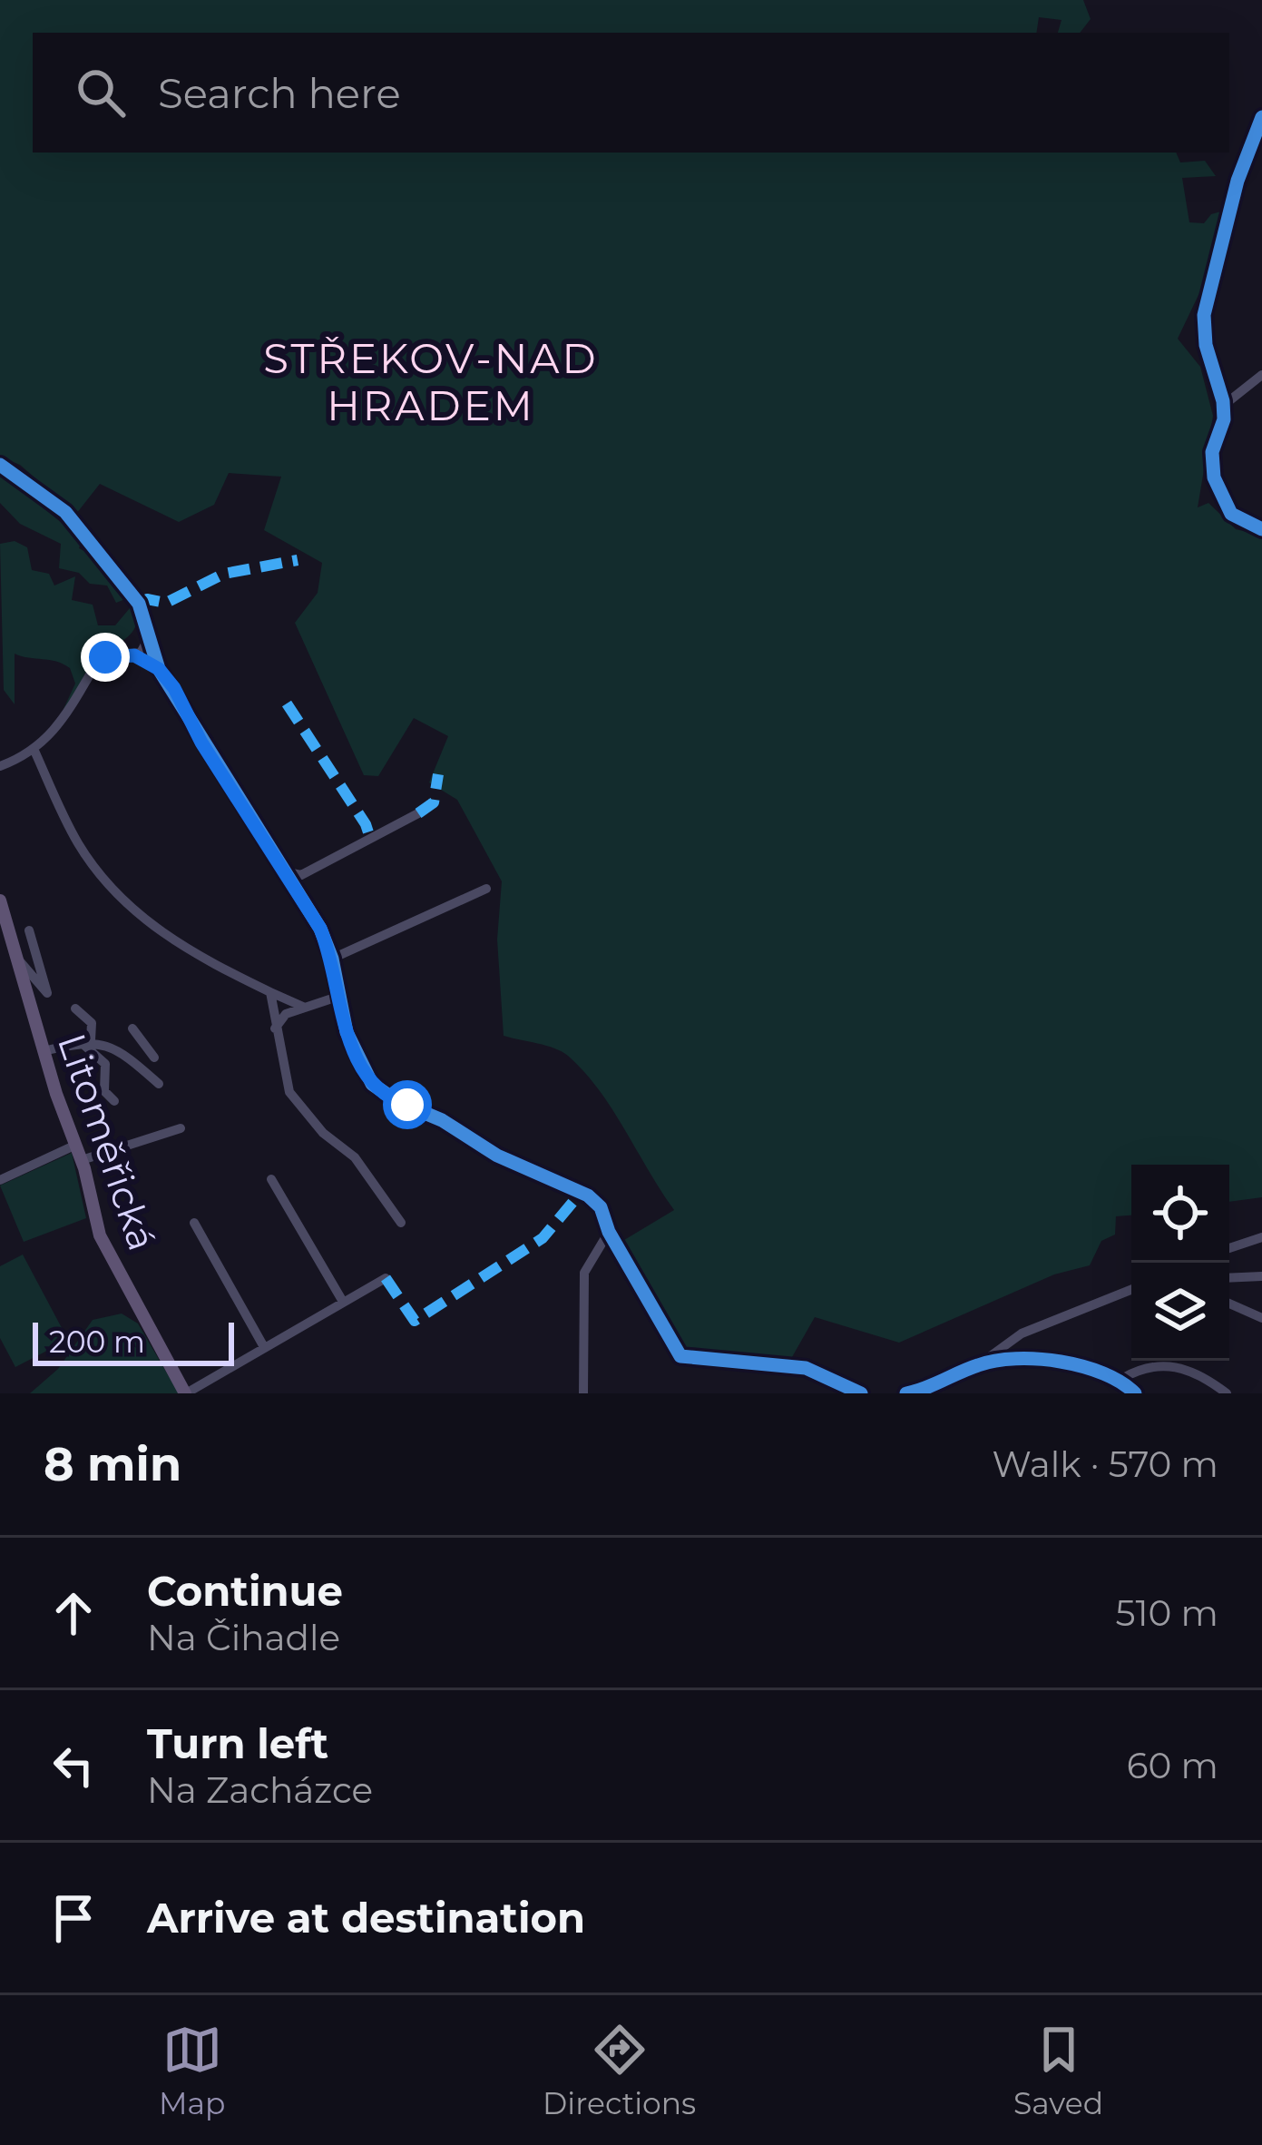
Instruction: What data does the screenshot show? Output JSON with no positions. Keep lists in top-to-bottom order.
{
  "streets": {
    "main road": ["Litoměřická"]
  },
  "districts": ["STŘEKOV-NAD HRADEM"],
  "scale_bar": "200 m",
  "page": {
    "search": "Search here",
    "scale": "200 m",
    "heading": ["8 min", "Walk · 570 m"],
    "list": [
      ["Continue", "Na Čihadle", "510 m"],
      ["Turn left", "Na Zacházce", "60 m"],
      "Arrive at destination"
    ],
    "nav": ["Map", "Directions", "Saved"]
  }
}
